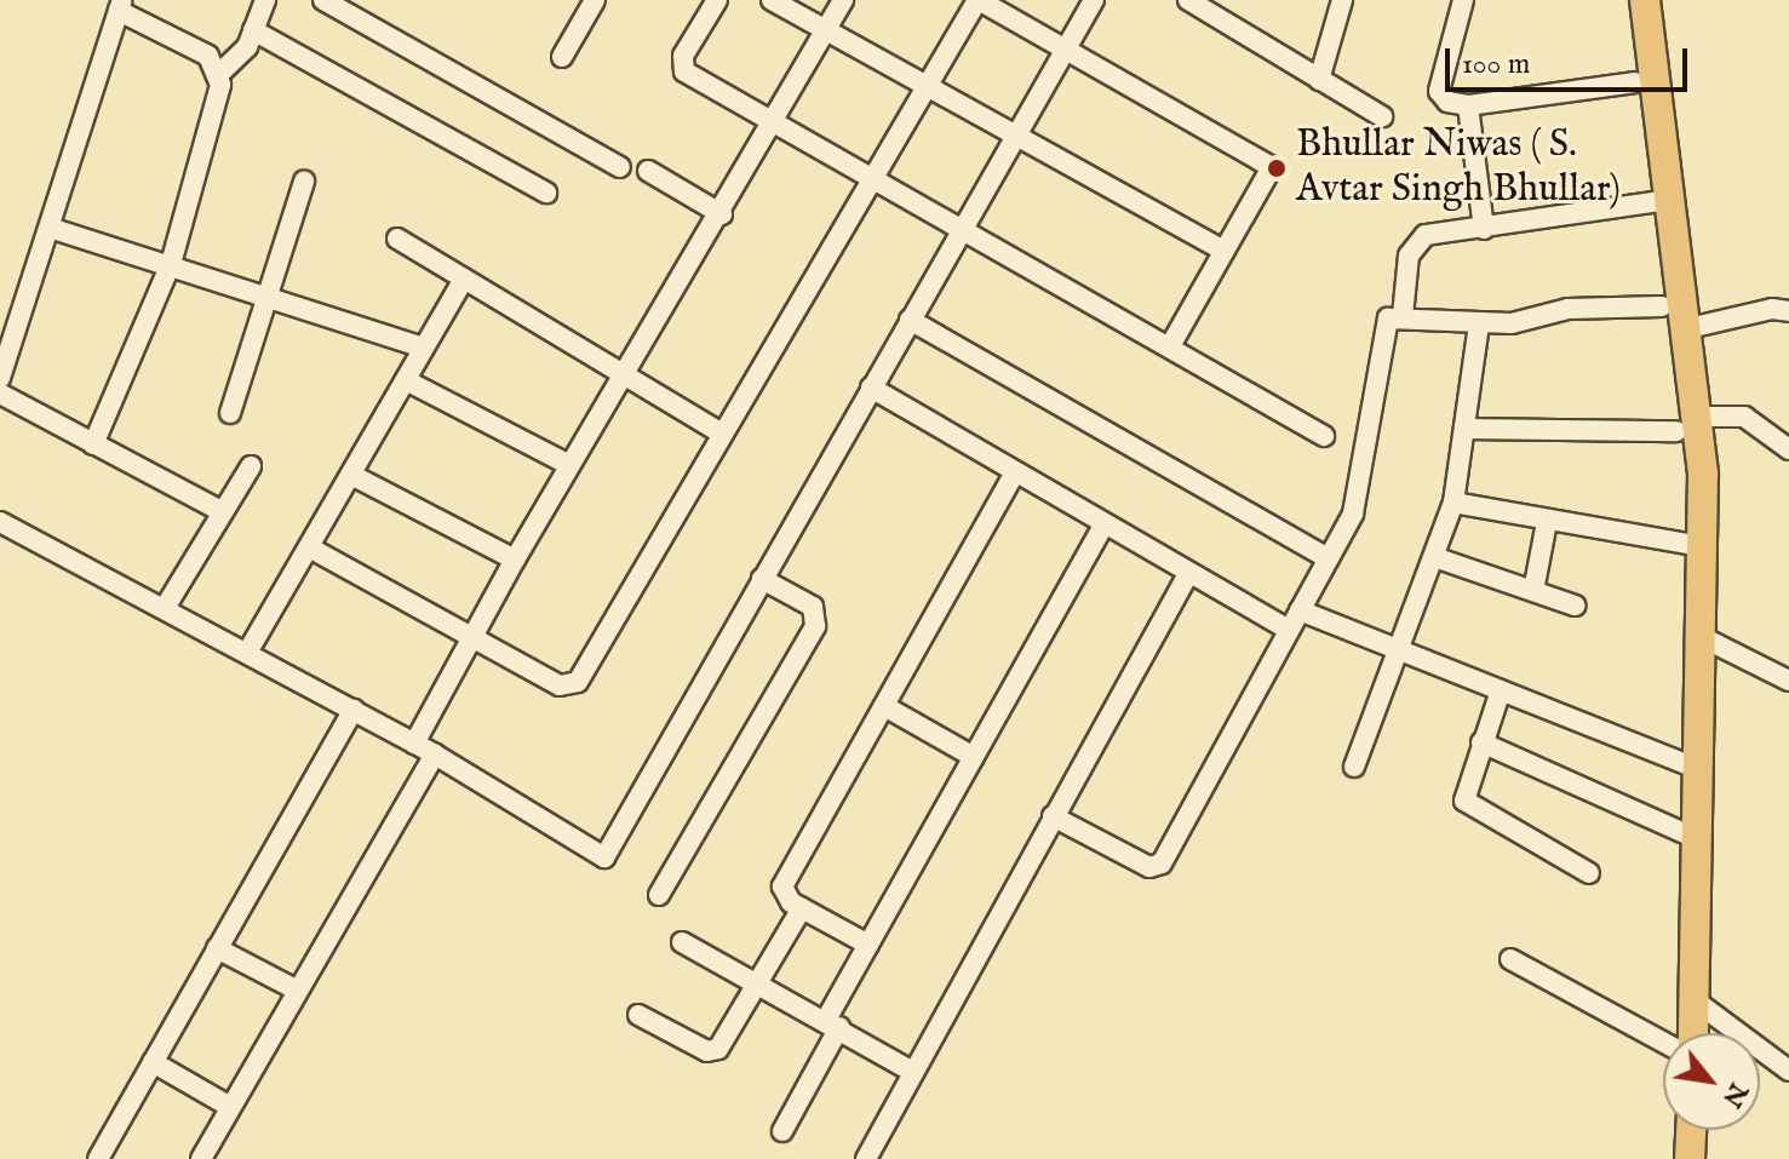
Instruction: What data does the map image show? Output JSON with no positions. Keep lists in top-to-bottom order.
{
  "places": ["Bhullar Niwas ( S. Avtar Singh Bhullar)"],
  "scale_bar": "100 m",
  "north": "bottom right"
}
